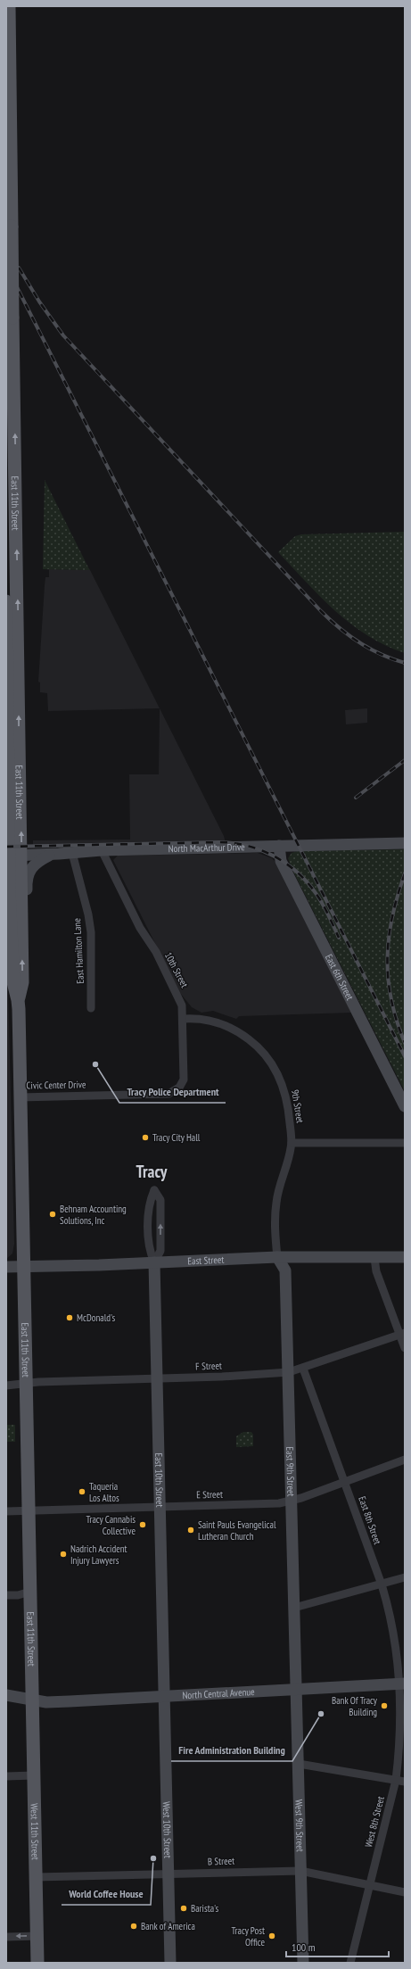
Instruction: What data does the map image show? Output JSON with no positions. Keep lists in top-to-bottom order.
{
  "streets": {
    "main road": ["East 11th Street", "West 11th Street"],
    "street": [
      "North MacArthur Drive",
      "East Hamilton Lane",
      "10th Street",
      "East 6th Street",
      "Civic Center Drive",
      "9th Street",
      "East Street",
      "F Street",
      "East 9th Street",
      "East 10th Street",
      "E Street",
      "East 8th Street",
      "North Central Avenue",
      "West 8th Street",
      "West 9th Street",
      "West 10th Street",
      "B Street"
    ]
  },
  "crossings": [
    ["East 11th Street", "North MacArthur Drive"],
    ["East 11th Street", "Civic Center Drive"],
    ["East 11th Street", "East Street"],
    ["East 11th Street", "F Street"],
    ["East 11th Street", "E Street"],
    ["East 11th Street", "North Central Avenue"],
    ["East 11th Street", "West 11th Street"],
    ["North MacArthur Drive", "East Hamilton Lane"],
    ["North MacArthur Drive", "10th Street"],
    ["North MacArthur Drive", "East 6th Street"],
    ["10th Street", "Civic Center Drive"],
    ["10th Street", "9th Street"],
    ["9th Street", "East Street"],
    ["9th Street", "East 9th Street"],
    ["East Street", "East 9th Street"],
    ["East Street", "East 10th Street"],
    ["F Street", "East 9th Street"],
    ["F Street", "East 10th Street"],
    ["F Street", "East 8th Street"],
    ["East 9th Street", "E Street"],
    ["East 9th Street", "North Central Avenue"],
    ["East 9th Street", "West 9th Street"],
    ["East 10th Street", "E Street"],
    ["East 10th Street", "North Central Avenue"],
    ["East 10th Street", "West 10th Street"],
    ["E Street", "East 8th Street"],
    ["East 8th Street", "North Central Avenue"],
    ["East 8th Street", "West 8th Street"],
    ["North Central Avenue", "West 8th Street"],
    ["North Central Avenue", "West 9th Street"],
    ["North Central Avenue", "West 10th Street"],
    ["North Central Avenue", "West 11th Street"],
    ["West 8th Street", "B Street"],
    ["West 9th Street", "B Street"],
    ["West 10th Street", "B Street"],
    ["West 11th Street", "B Street"]
  ],
  "districts": ["Tracy"],
  "places": [
    "Tracy Police Department",
    "Tracy City Hall",
    "Behnam Accounting Solutions, Inc",
    "McDonald's",
    "Taqueria Los Altos",
    "Tracy Cannabis Collective",
    "Saint Pauls Evangelical Lutheran Church",
    "Nadrich Accident Injury Lawyers",
    "Bank Of Tracy Building",
    "Fire Administration Building",
    "World Coffee House",
    "Barista's",
    "Bank of America",
    "Tracy Post Office"
  ],
  "scale_bar": "100 m"
}
